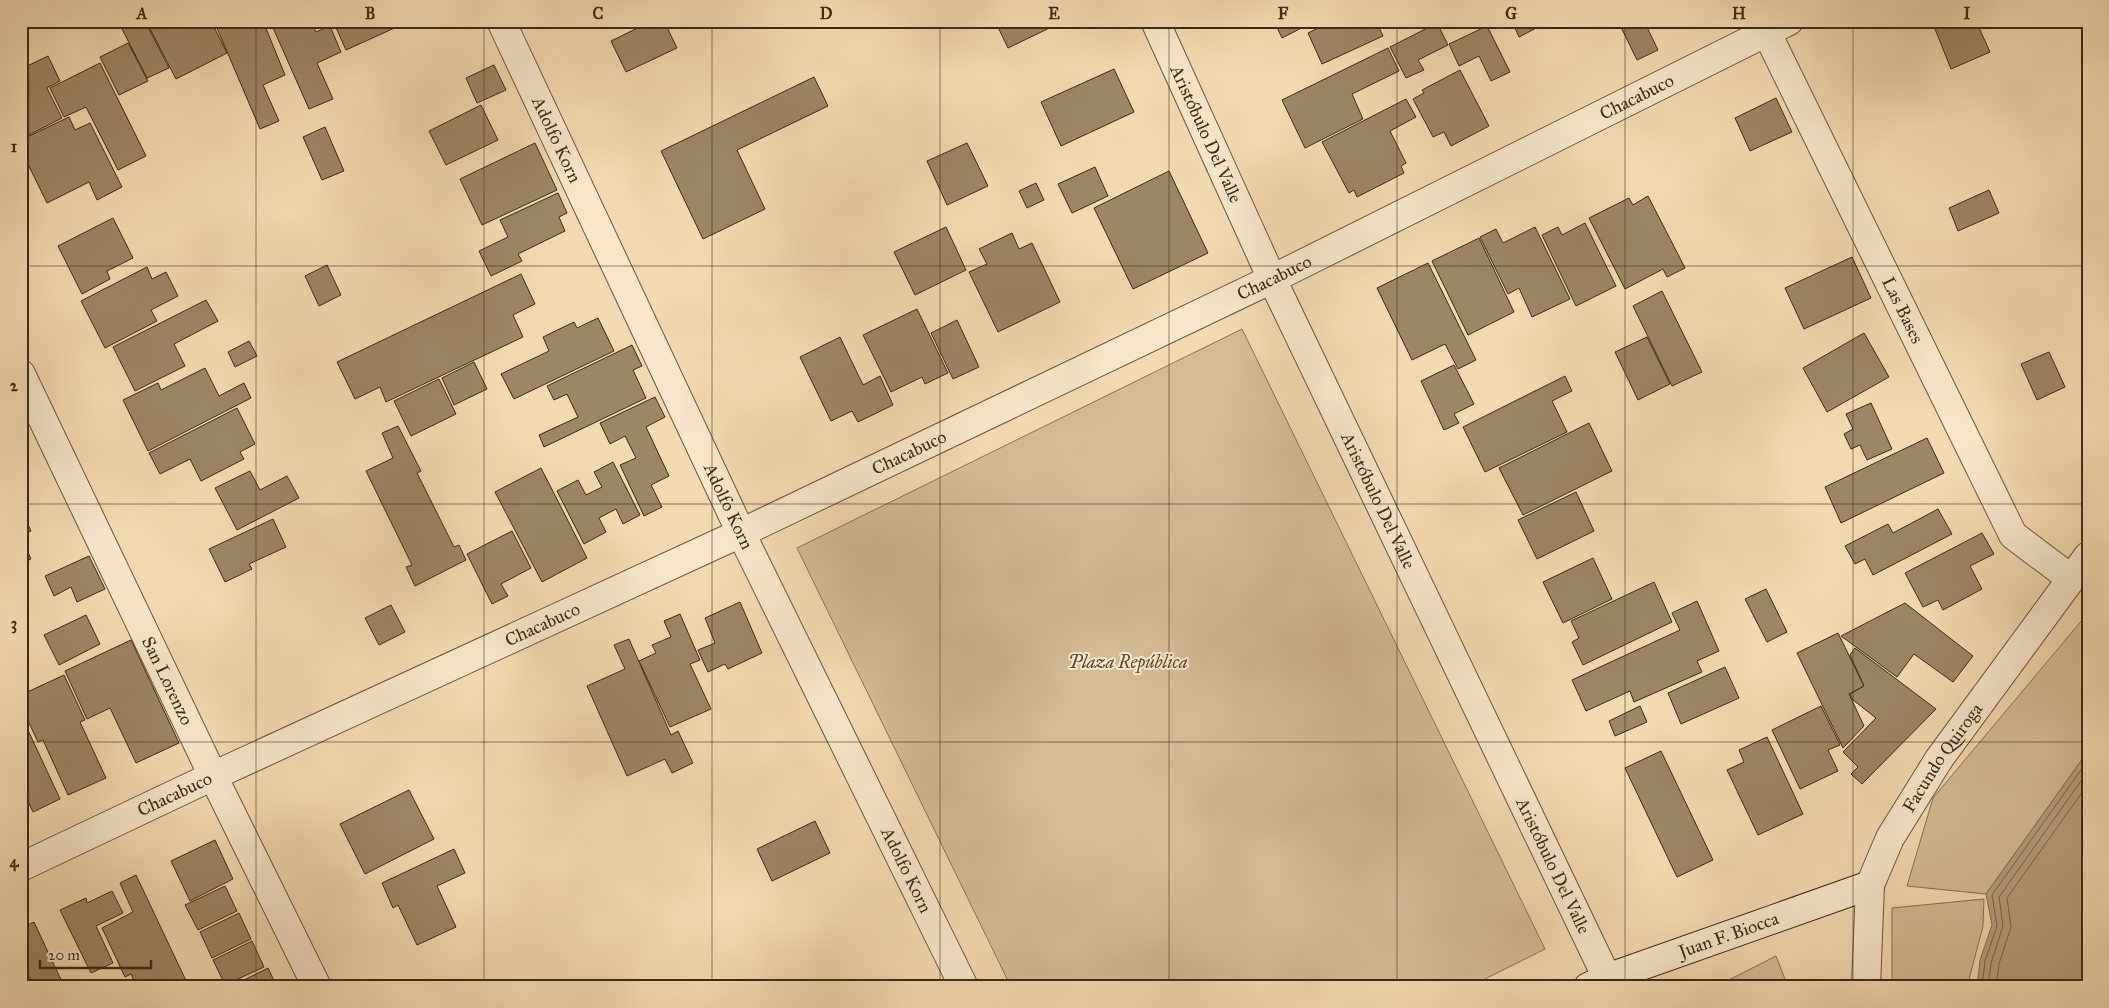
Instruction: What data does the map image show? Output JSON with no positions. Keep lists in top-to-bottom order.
{
  "streets": {
    "street": [
      "Chacabuco",
      "Aristóbulo Del Valle",
      "Adolfo Korn",
      "Las Bases",
      "San Lorenzo",
      "Facundo Quiroga",
      "Juan F. Biocca"
    ]
  },
  "crossings": [
    ["Chacabuco", "Aristóbulo Del Valle"],
    ["Chacabuco", "Adolfo Korn"],
    ["Chacabuco", "Las Bases"],
    ["Chacabuco", "San Lorenzo"],
    ["Aristóbulo Del Valle", "Juan F. Biocca"],
    ["Las Bases", "Facundo Quiroga"],
    ["Facundo Quiroga", "Juan F. Biocca"]
  ],
  "parks": ["Plaza República"],
  "scale_bar": "20 m",
  "grid": {
    "columns": [
      "A",
      "B",
      "C",
      "D",
      "E",
      "F",
      "G",
      "H",
      "I"
    ],
    "rows": [
      "1",
      "2",
      "3",
      "4"
    ]
  }
}
